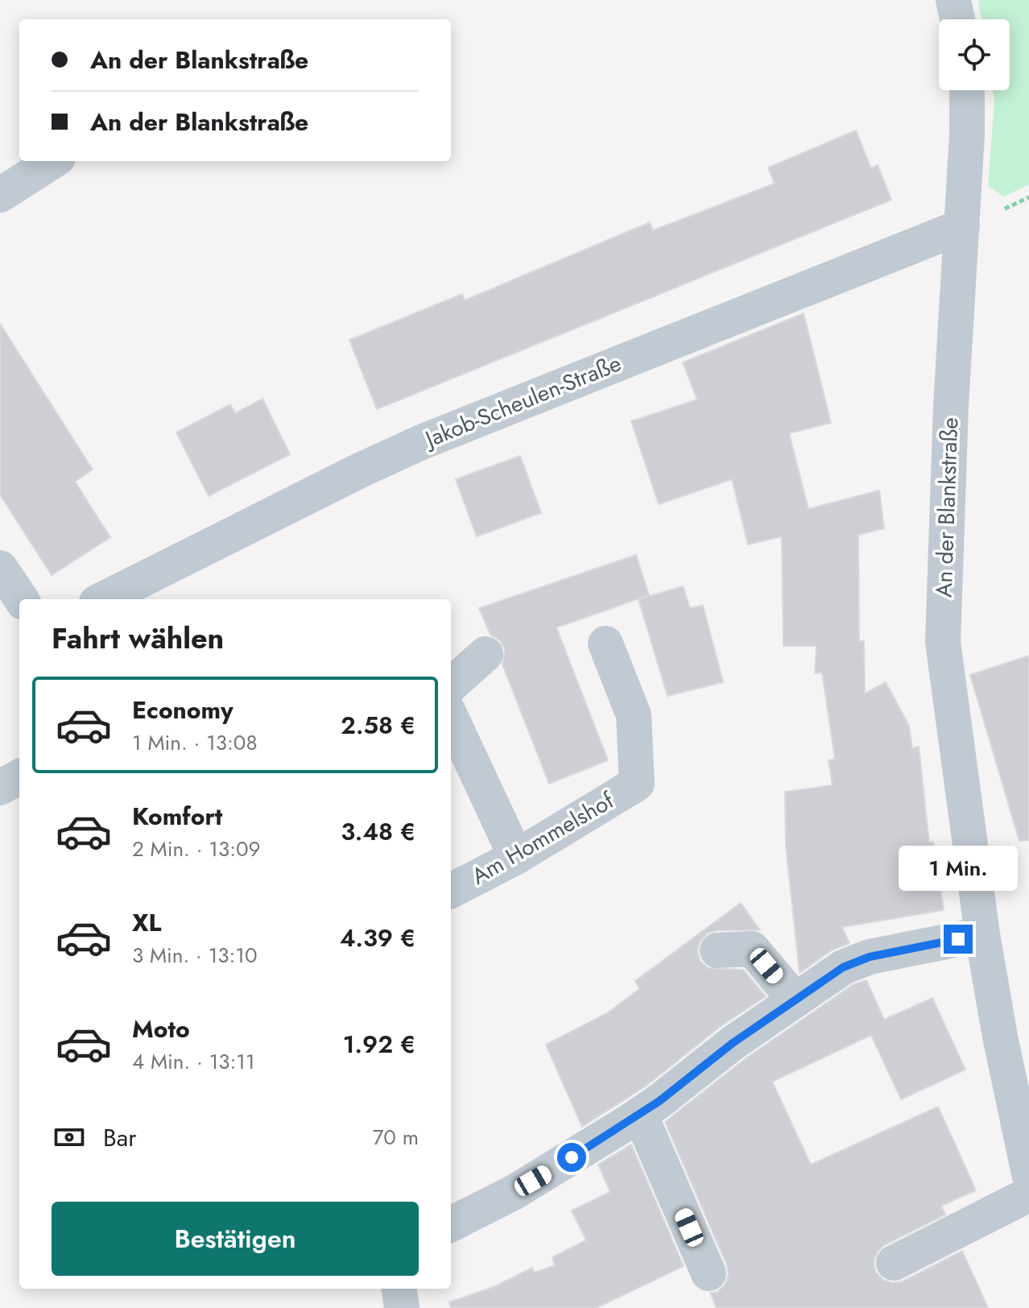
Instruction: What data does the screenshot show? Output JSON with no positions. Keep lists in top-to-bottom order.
{
  "streets": {
    "street": ["Jakob-Scheulen-Straße", "An der Blankstraße", "Am Hommelshof"]
  },
  "crossings": [
    ["Jakob-Scheulen-Straße", "An der Blankstraße"]
  ],
  "page": {
    "banner": ["An der Blankstraße", "An der Blankstraße"],
    "heading": "Fahrt wählen",
    "list": [
      {
        "name": "Economy",
        "note": "1 Min. · 13:08",
        "value": "2.58 €"
      },
      {
        "name": "Komfort",
        "note": "2 Min. · 13:09",
        "value": "3.48 €"
      },
      {
        "name": "XL",
        "note": "3 Min. · 13:10",
        "value": "4.39 €"
      },
      {
        "name": "Moto",
        "note": "4 Min. · 13:11",
        "value": "1.92 €"
      }
    ],
    "bubble": "1 Min.",
    "pay": ["Bar", "70 m"],
    "buttons": "Bestätigen"
  }
}
